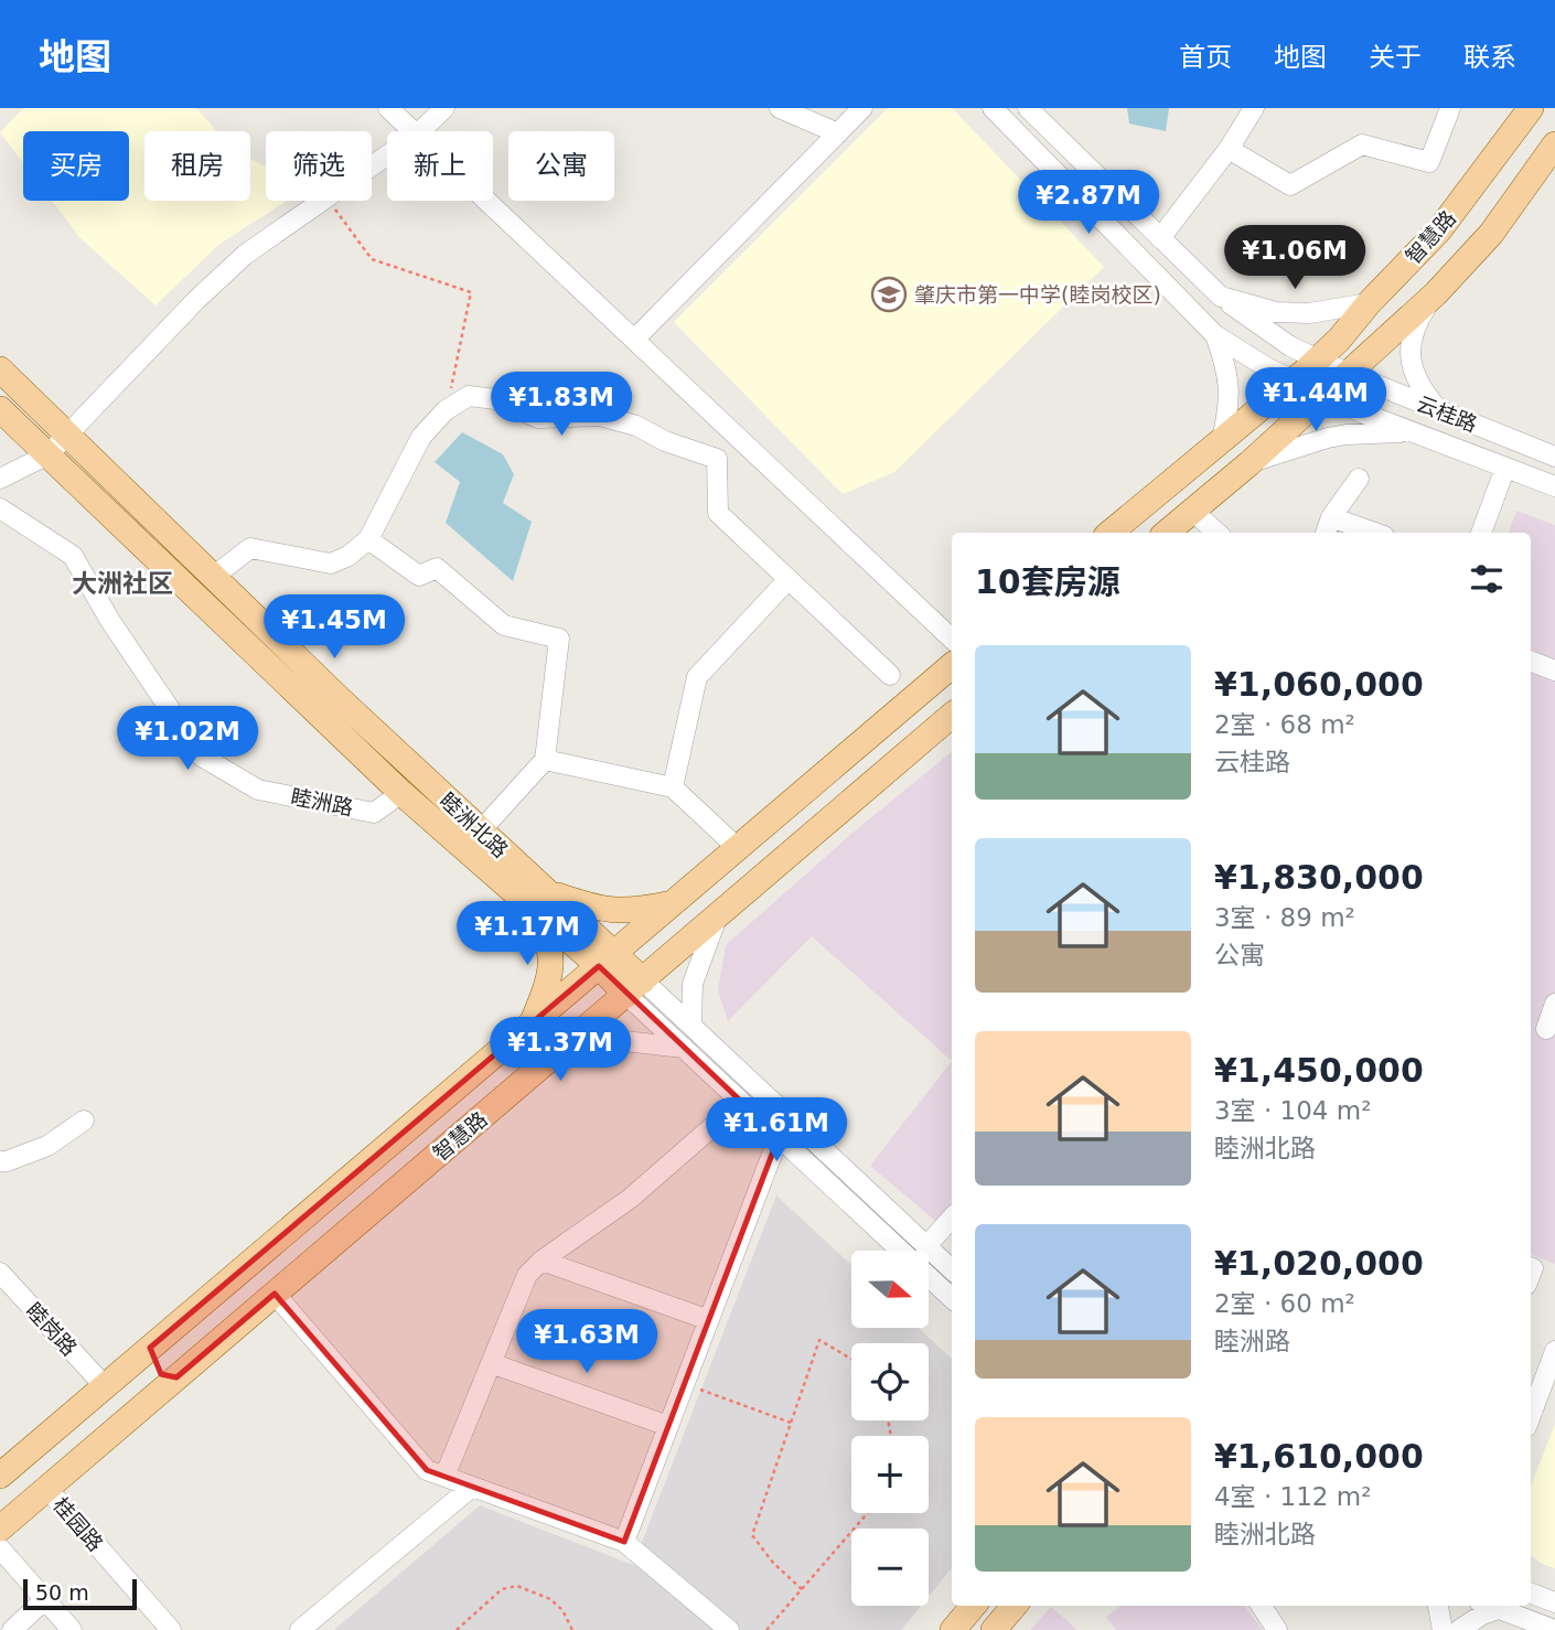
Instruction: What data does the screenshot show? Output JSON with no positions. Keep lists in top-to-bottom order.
{
  "streets": {
    "main road": ["智慧路", "睦洲北路"],
    "street": [
      "云桂路",
      "睦洲路",
      "睦岗路",
      "桂园路"
    ]
  },
  "crossings": [
    ["智慧路", "云桂路"],
    ["智慧路", "睦洲北路"],
    ["智慧路", "睦岗路"],
    ["智慧路", "桂园路"],
    ["睦洲路", "睦洲北路"]
  ],
  "districts": ["大洲社区"],
  "places": {
    "school or university": ["肇庆市第一中学(睦岗校区)"]
  },
  "scale_bar": "50 m",
  "north": "right",
  "page": {
    "header": "地图",
    "nav": [
      "首页",
      "地图",
      "关于",
      "联系"
    ],
    "chip": [
      "买房",
      "租房",
      "筛选",
      "新上",
      "公寓"
    ],
    "price": [
      "¥2.87M",
      "¥1.06M",
      "¥1.44M",
      "¥1.83M",
      "¥1.45M",
      "¥1.02M",
      "¥1.17M",
      "¥1.37M",
      "¥1.61M",
      "¥1.63M"
    ],
    "heading": "10套房源",
    "list": [
      {
        "name": "¥1,060,000",
        "note": "2室 · 68 m² · 云桂路"
      },
      {
        "name": "¥1,830,000",
        "note": "3室 · 89 m² · 公寓"
      },
      {
        "name": "¥1,450,000",
        "note": "3室 · 104 m² · 睦洲北路"
      },
      {
        "name": "¥1,020,000",
        "note": "2室 · 60 m² · 睦洲路"
      },
      {
        "name": "¥1,610,000",
        "note": "4室 · 112 m² · 睦洲北路"
      }
    ],
    "map_buttons": ["+", "−"],
    "scale": "50 m"
  }
}
